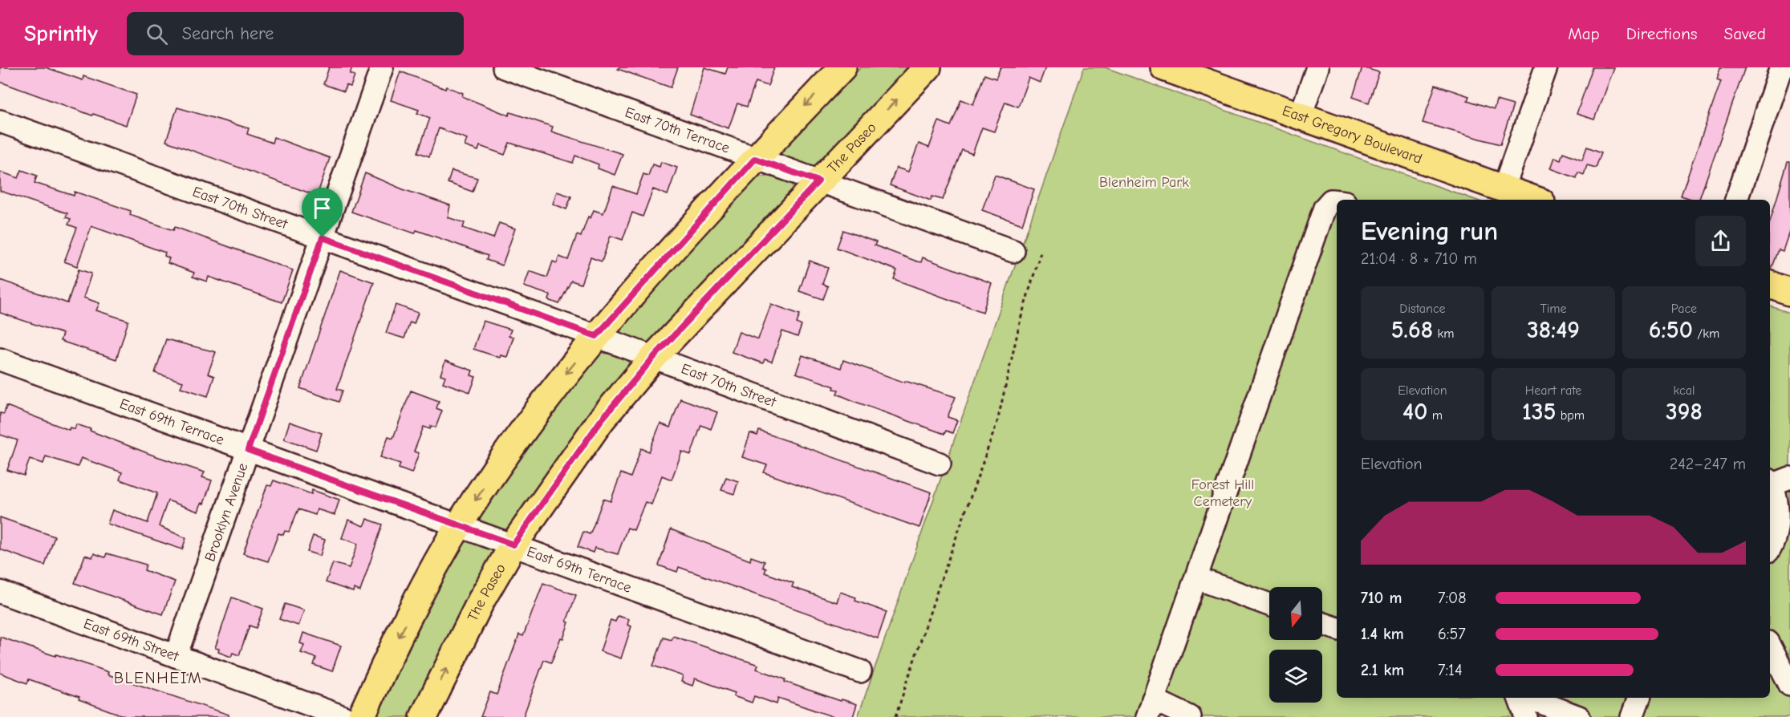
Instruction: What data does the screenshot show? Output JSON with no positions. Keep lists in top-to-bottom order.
{
  "streets": {
    "main road": ["East Gregory Boulevard", "The Paseo"],
    "street": [
      "East 70th Terrace",
      "East 70th Street",
      "East 69th Terrace",
      "Brooklyn Avenue",
      "East 69th Street"
    ]
  },
  "crossings": [
    ["East 70th Terrace", "The Paseo"],
    ["The Paseo", "East 70th Street"],
    ["The Paseo", "East 69th Terrace"],
    ["East 70th Street", "Brooklyn Avenue"],
    ["East 69th Terrace", "Brooklyn Avenue"],
    ["Brooklyn Avenue", "East 69th Street"]
  ],
  "districts": ["BLENHEIM"],
  "parks": ["Blenheim Park", "Forest Hill Cemetery"],
  "north": "bottom",
  "page": {
    "header": "Sprintly",
    "search": "Search here",
    "nav": ["Map", "Directions", "Saved"],
    "heading": ["Evening run", "21:04 · 8 × 710 m"],
    "stats": [
      ["Distance", "5.68 km"],
      ["Time", "38:49"],
      ["Pace", "6:50 /km"],
      ["Elevation", "40 m"],
      ["Heart rate", "135 bpm"],
      ["kcal", "398"]
    ],
    "chart": ["Elevation", "242–247 m"],
    "list": [
      {
        "name": "710 m",
        "note": "7:08"
      },
      {
        "name": "1.4 km",
        "note": "6:57"
      },
      {
        "name": "2.1 km",
        "note": "7:14"
      }
    ]
  }
}
